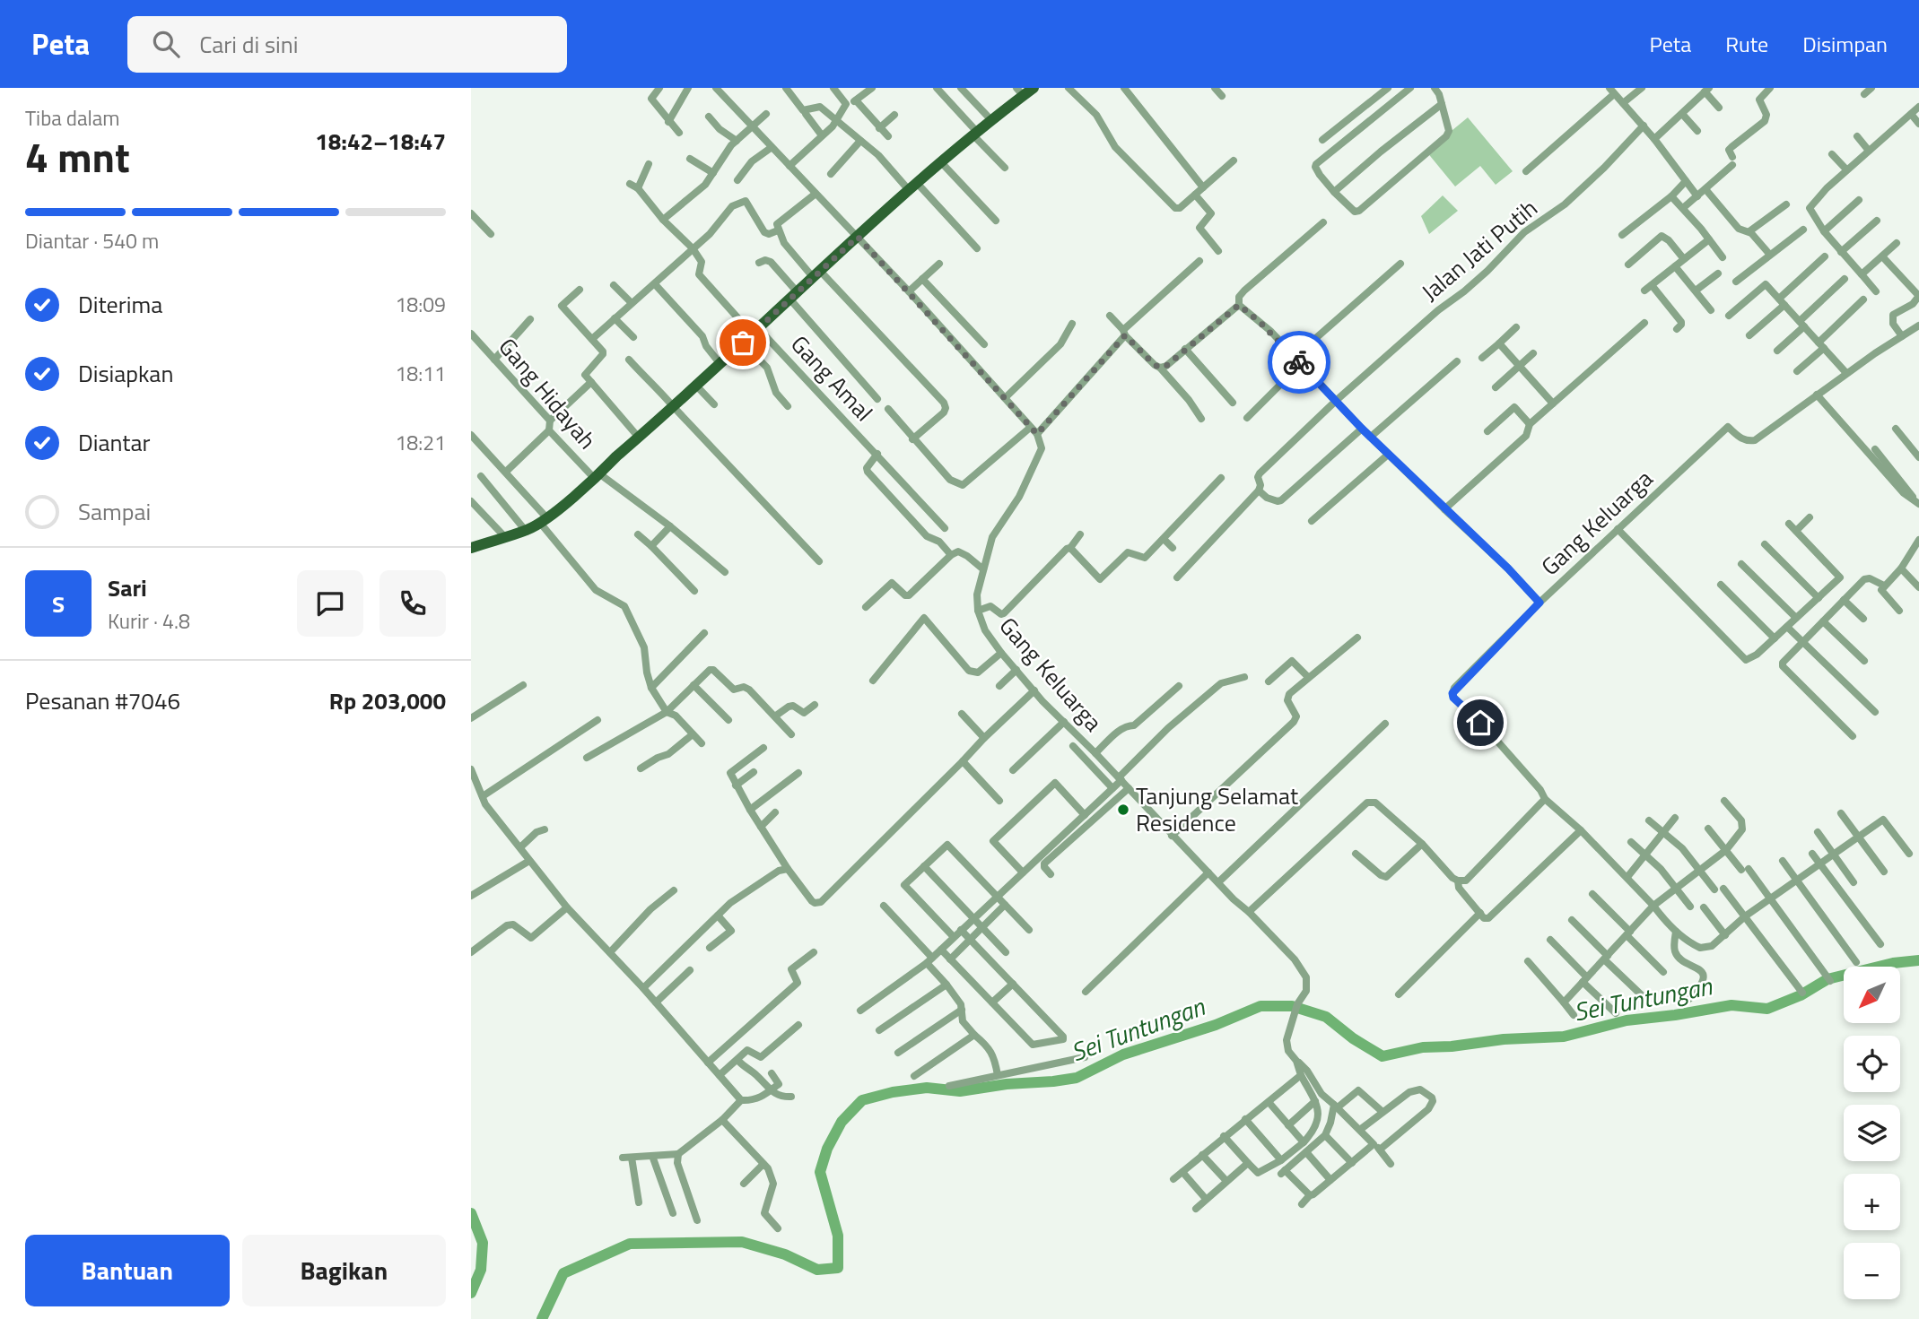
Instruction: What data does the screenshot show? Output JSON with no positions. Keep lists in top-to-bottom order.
{
  "streets": {
    "street": [
      "Jalan Jati Putih",
      "Gang Amal",
      "Gang Hidayah",
      "Gang Keluarga"
    ]
  },
  "water": ["Sei Tuntungan"],
  "places": ["Tanjung Selamat Residence"],
  "north": "bottom left",
  "page": {
    "header": "Peta",
    "search": "Cari di sini",
    "nav": ["Peta", "Rute", "Disimpan"],
    "heading": ["4 mnt", "Tiba dalam", "18:42–18:47"],
    "panel": [
      "Sari",
      "Kurir · 4.8",
      "Pesanan #7046",
      "Rp 203,000"
    ],
    "bar": "Diantar · 540 m",
    "list": [
      ["Diterima", "18:09"],
      ["Disiapkan", "18:11"],
      ["Diantar", "18:21"],
      "Sampai"
    ],
    "round": "S",
    "map_buttons": ["+", "−"],
    "buttons": ["Bantuan", "Bagikan"]
  }
}
